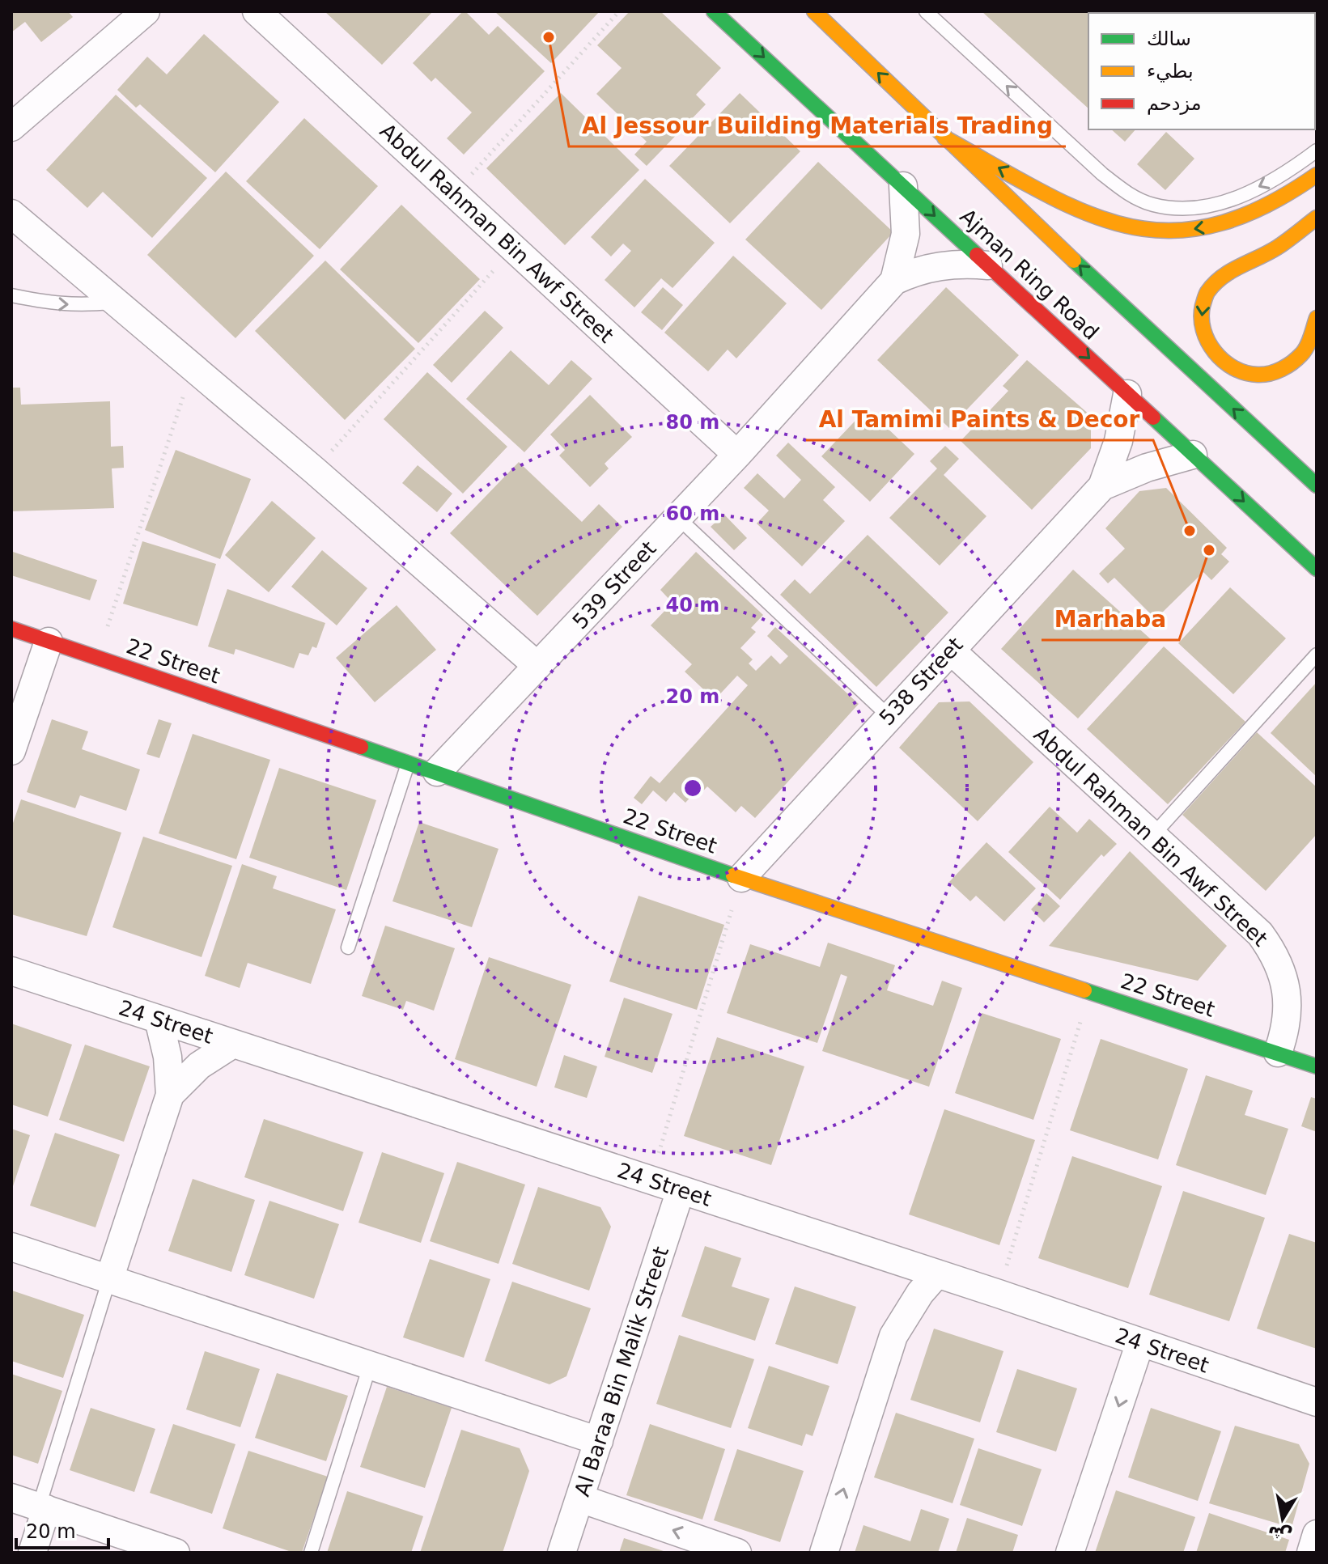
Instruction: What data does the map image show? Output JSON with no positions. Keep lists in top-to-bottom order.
{
  "streets": {
    "main road": ["Ajman Ring Road", "22 Street"],
    "street": [
      "Abdul Rahman Bin Awf Street",
      "539 Street",
      "538 Street",
      "24 Street",
      "Al Baraa Bin Malik Street"
    ]
  },
  "crossings": [
    ["Abdul Rahman Bin Awf Street", "539 Street"],
    ["Abdul Rahman Bin Awf Street", "22 Street"],
    ["Abdul Rahman Bin Awf Street", "538 Street"],
    ["Ajman Ring Road", "539 Street"],
    ["Ajman Ring Road", "538 Street"],
    ["539 Street", "22 Street"],
    ["22 Street", "538 Street"],
    ["24 Street", "Al Baraa Bin Malik Street"]
  ],
  "places": ["Al Jessour Building Materials Trading", "Al Tamimi Paints & Decor", "Marhaba"],
  "legend": ["سالك", "بطيء", "مزدحم"],
  "scale_bar": "20 m",
  "north": "bottom",
  "rings": [
    "80 m",
    "60 m",
    "40 m",
    "20 m"
  ]
}
